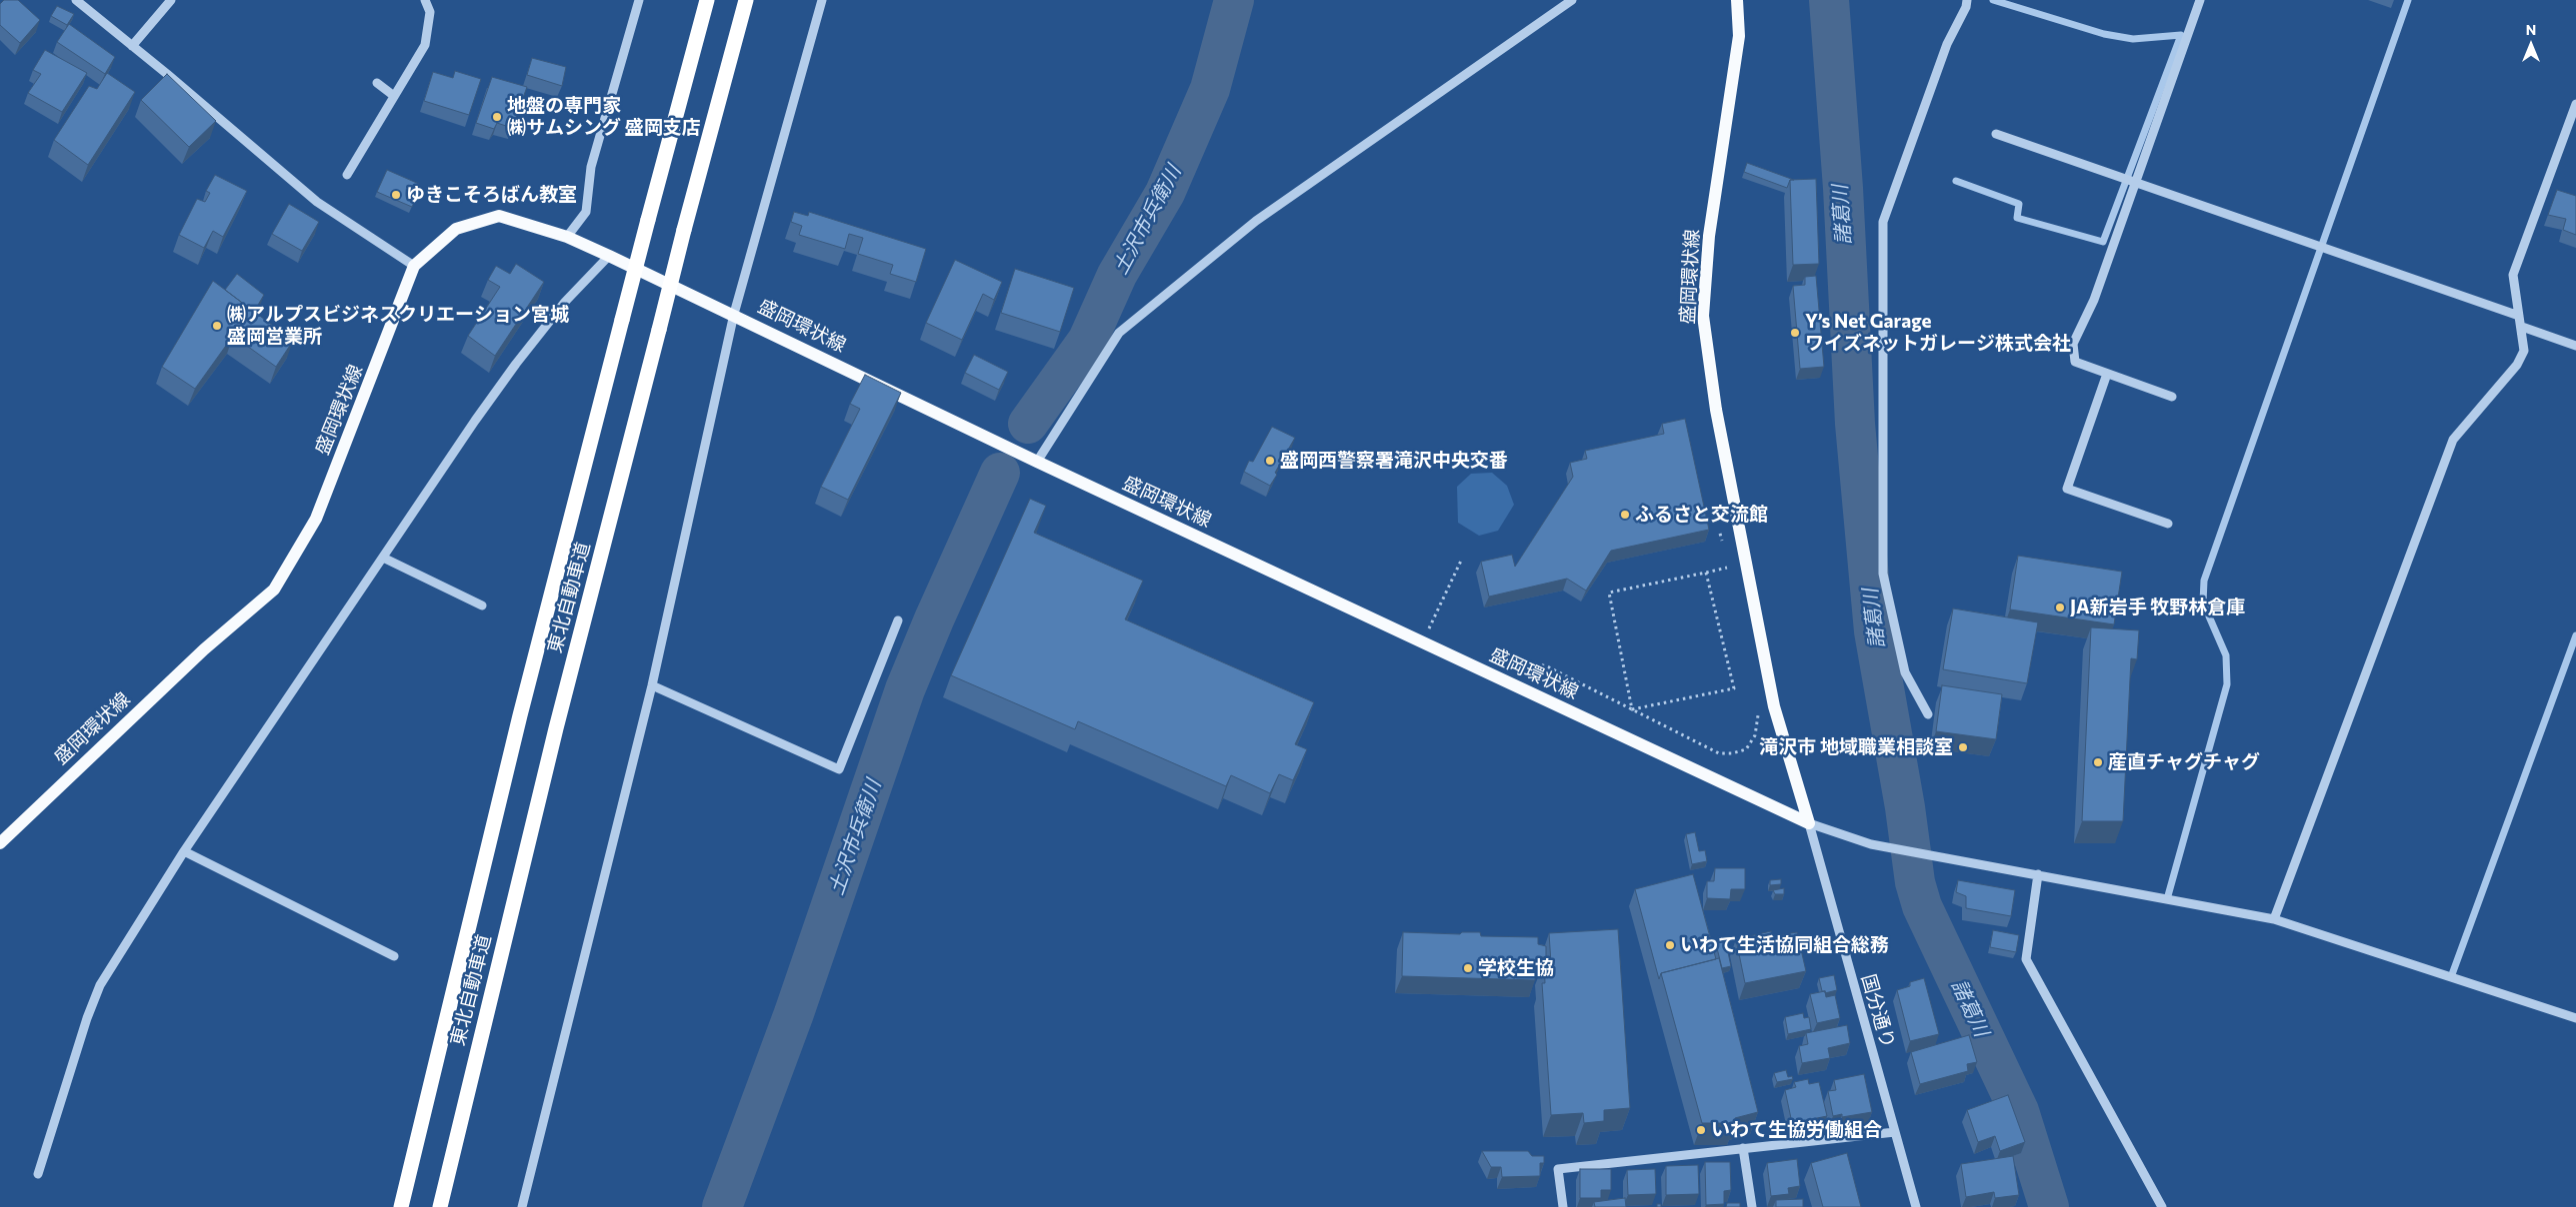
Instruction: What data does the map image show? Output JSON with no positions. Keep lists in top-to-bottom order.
{
  "streets": {
    "highway": ["東北自動車道"],
    "main road": ["盛岡環状線"],
    "street": ["国分通り"]
  },
  "crossings": [
    ["盛岡環状線", "国分通り"]
  ],
  "water": ["諸葛川", "土沢市兵衛川"],
  "places": [
    "地盤の専門家 ㈱サムシング 盛岡支店",
    "ゆきこそろばん教室",
    "㈱アルプスビジネスクリエーション宮城 盛岡営業所",
    "Y’s Net Garage ワイズネットガレージ株式会社",
    "盛岡西警察署滝沢中央交番",
    "ふるさと交流館",
    "JA新岩手 牧野林倉庫",
    "滝沢市 地域職業相談室",
    "産直チャグチャグ",
    "いわて生活協同組合総務",
    "学校生協",
    "いわて生協労働組合"
  ],
  "north": "top"
}
